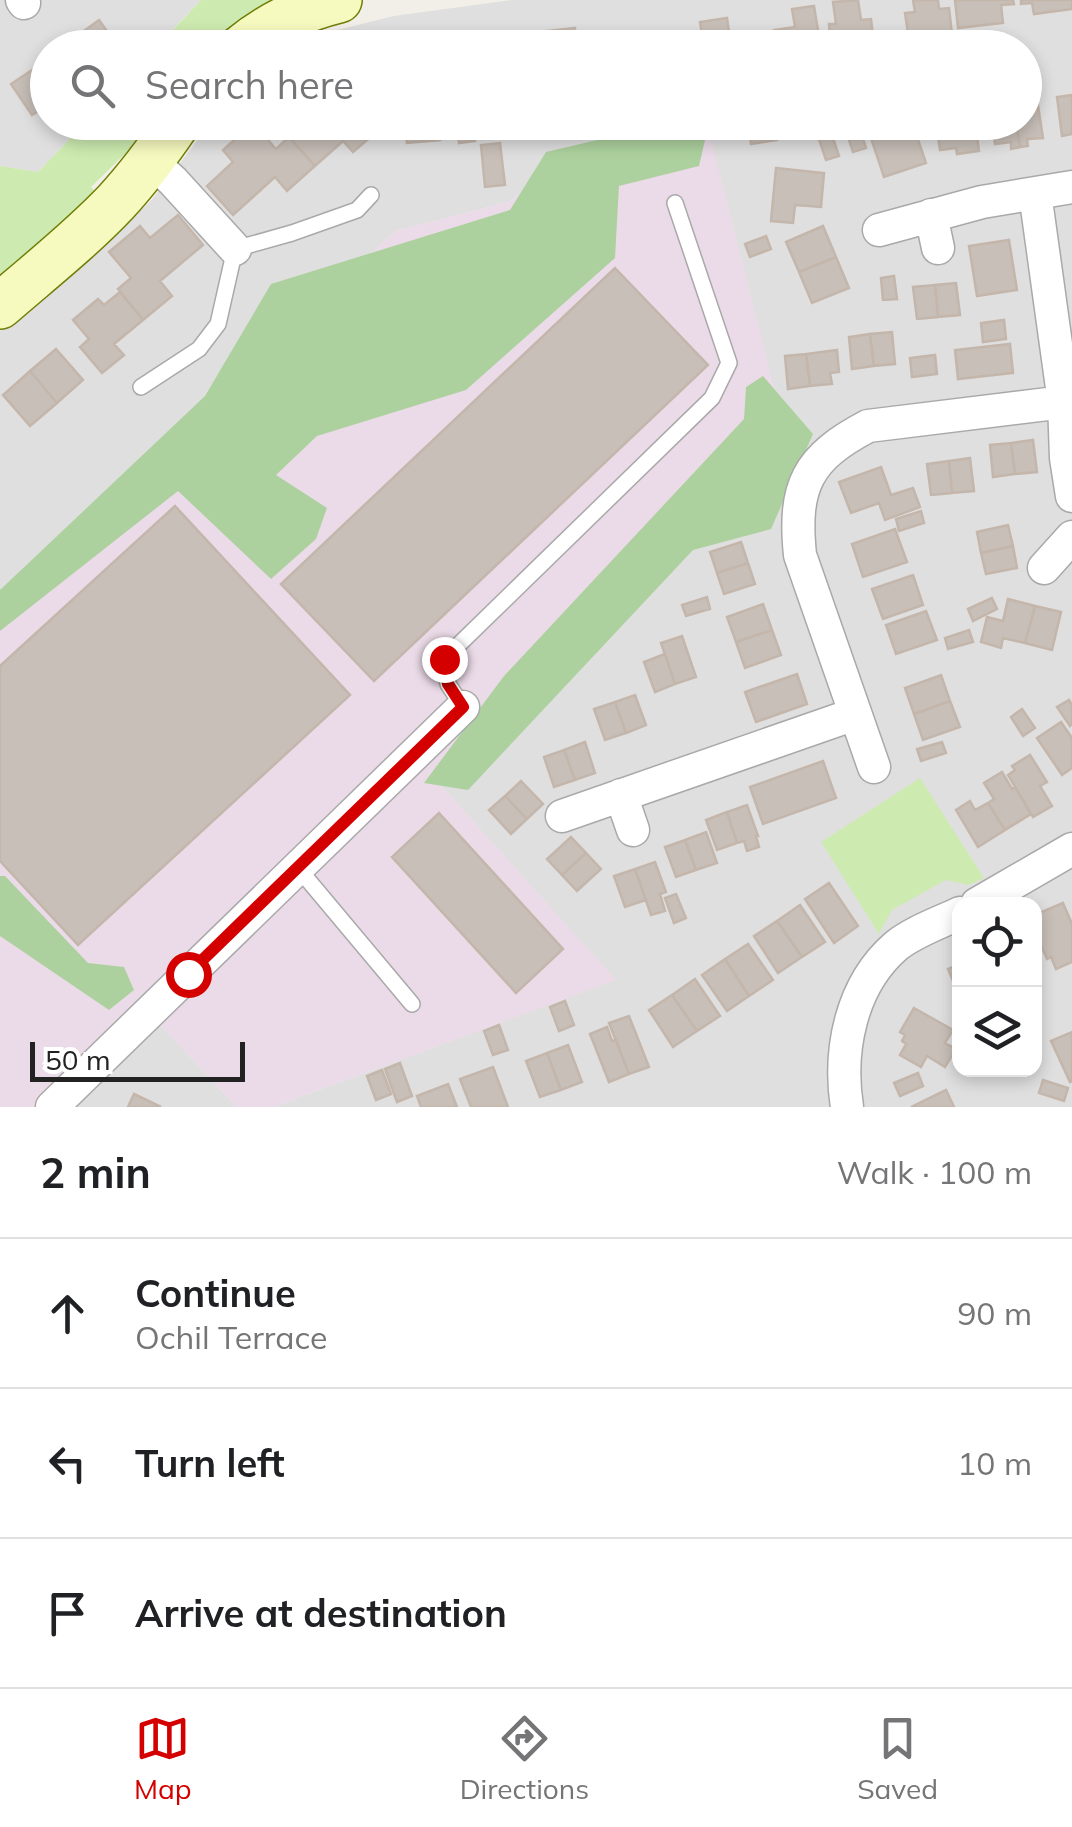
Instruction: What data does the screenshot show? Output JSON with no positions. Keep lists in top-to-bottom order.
{
  "scale_bar": "50 m",
  "page": {
    "search": "Search here",
    "scale": "50 m",
    "heading": ["2 min", "Walk · 100 m"],
    "list": [
      ["Continue", "Ochil Terrace", "90 m"],
      ["Turn left", "10 m"],
      "Arrive at destination"
    ],
    "nav": ["Map", "Directions", "Saved"]
  }
}
